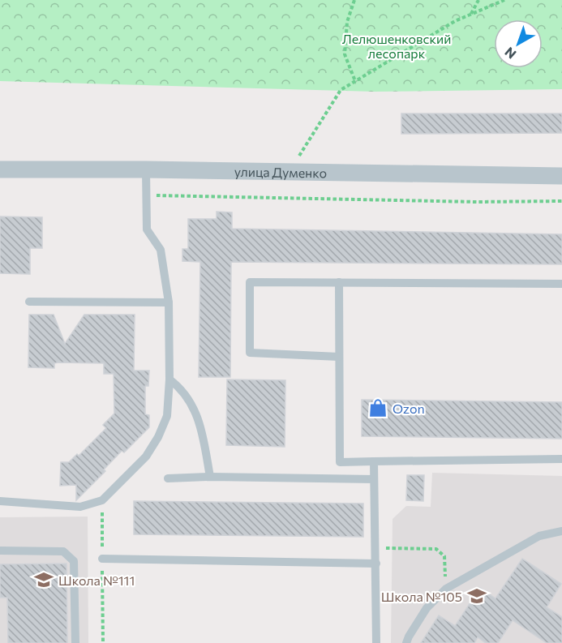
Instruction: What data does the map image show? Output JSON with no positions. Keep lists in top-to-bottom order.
{
  "streets": {
    "street": ["улица Думенко"]
  },
  "parks": ["Лелюшенковский лесопарк"],
  "places": {
    "shop": ["Ozon"],
    "school or university": ["Школа №111", "Школа №105"]
  },
  "north": "bottom left"
}
